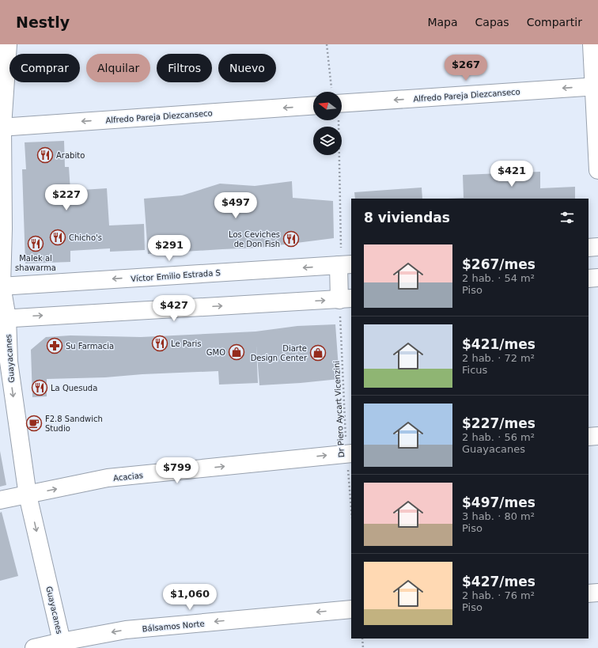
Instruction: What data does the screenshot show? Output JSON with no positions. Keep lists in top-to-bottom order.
{
  "streets": {
    "street": [
      "Alfredo Pareja Diezcanseco",
      "Víctor Emilio Estrada S",
      "Guayacanes",
      "Acacias",
      "Bálsamos Norte"
    ],
    "path": ["Dr Piero Aycart Vicenzini"]
  },
  "crossings": [
    ["Alfredo Pareja Diezcanseco", "Guayacanes"],
    ["Víctor Emilio Estrada S", "Guayacanes"],
    ["Guayacanes", "Acacias"],
    ["Guayacanes", "Bálsamos Norte"],
    ["Dr Piero Aycart Vicenzini", "Acacias"]
  ],
  "one_way": [
    "Alfredo Pareja Diezcanseco",
    "Guayacanes",
    "Acacias",
    "Bálsamos Norte"
  ],
  "places": {
    "restaurant": [
      "Arabito",
      "Chicho's",
      "Los Ceviches de Don Fish",
      "Malek al shawarma",
      "Le Paris",
      "La Quesuda"
    ],
    "pharmacy": ["Su Farmacia"],
    "shop": ["GMO", "Diarte Design Center"],
    "cafe": ["F2.8 Sandwich Studio"]
  },
  "north": "left",
  "page": {
    "header": "Nestly",
    "nav": ["Mapa", "Capas", "Compartir"],
    "chip": [
      "Comprar",
      "Alquilar",
      "Filtros",
      "Nuevo"
    ],
    "price": [
      "$267",
      "$421",
      "$227",
      "$497",
      "$291",
      "$427",
      "$799",
      "$1,060"
    ],
    "heading": "8 viviendas",
    "list": [
      {
        "name": "$267/mes",
        "note": "2 hab. · 54 m² · Piso"
      },
      {
        "name": "$421/mes",
        "note": "2 hab. · 72 m² · Ficus"
      },
      {
        "name": "$227/mes",
        "note": "2 hab. · 56 m² · Guayacanes"
      },
      {
        "name": "$497/mes",
        "note": "3 hab. · 80 m² · Piso"
      },
      {
        "name": "$427/mes",
        "note": "2 hab. · 76 m² · Piso"
      }
    ]
  }
}
